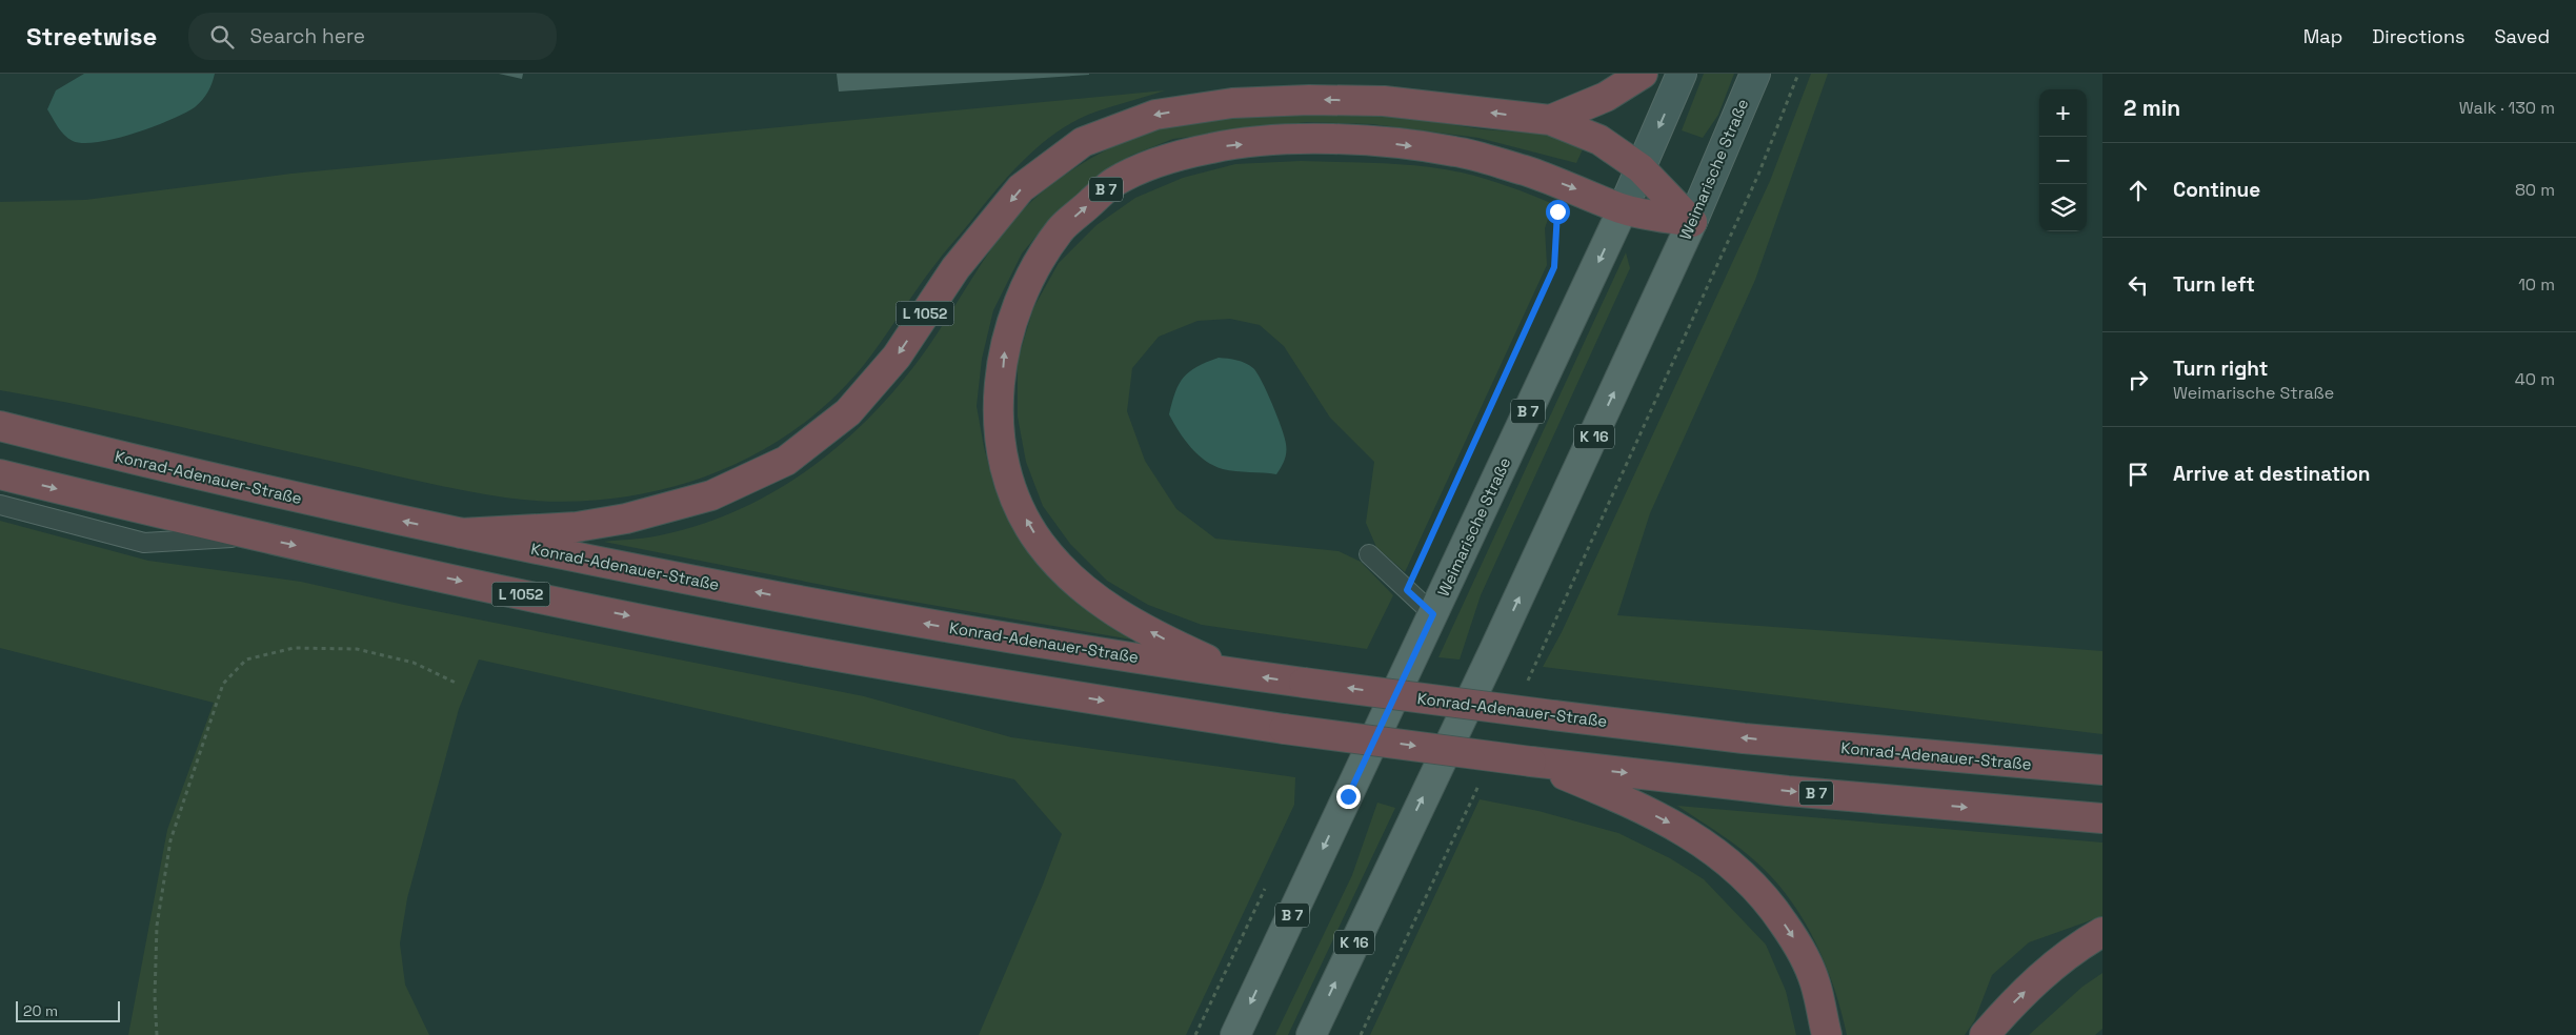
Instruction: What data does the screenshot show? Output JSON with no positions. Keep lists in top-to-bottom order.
{
  "streets": {
    "highway": ["B 7", "L 1052", "Konrad-Adenauer-Straße"],
    "main road": ["Weimarische Straße", "K 16"]
  },
  "crossings": [
    ["Weimarische Straße", "B 7"],
    ["B 7", "L 1052"],
    ["B 7", "Konrad-Adenauer-Straße"],
    ["L 1052", "Konrad-Adenauer-Straße"]
  ],
  "scale_bar": "20 m",
  "page": {
    "header": "Streetwise",
    "search": "Search here",
    "nav": ["Map", "Directions", "Saved"],
    "heading": ["2 min", "Walk · 130 m"],
    "map_buttons": ["+", "−"],
    "list": [
      ["Continue", "80 m"],
      ["Turn left", "10 m"],
      ["Turn right", "Weimarische Straße", "40 m"],
      "Arrive at destination"
    ],
    "scale": "20 m"
  }
}
